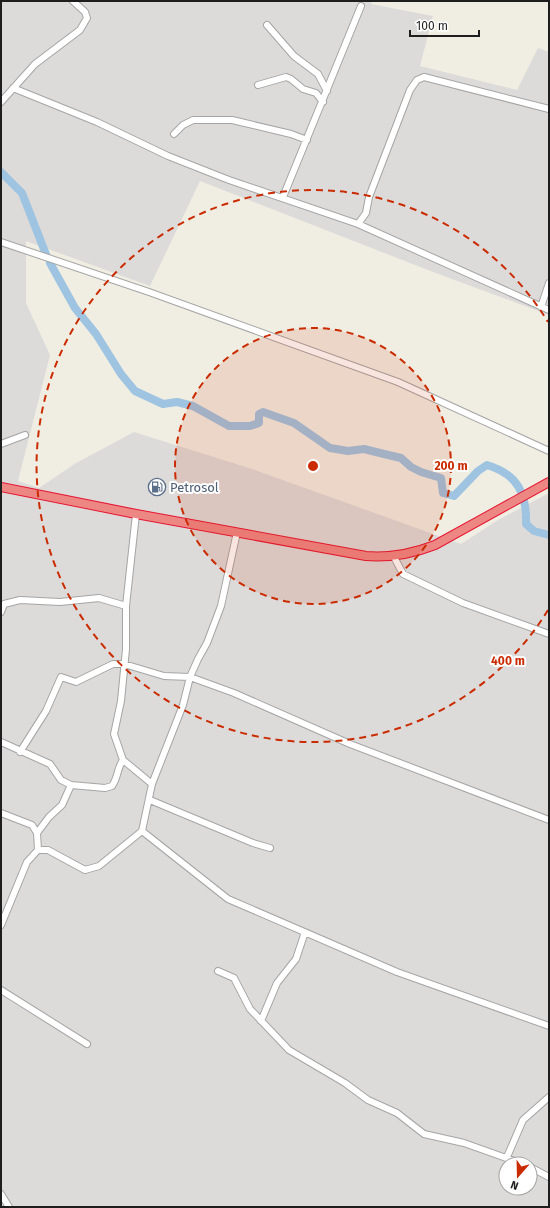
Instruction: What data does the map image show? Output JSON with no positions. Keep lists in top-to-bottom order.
{
  "places": {
    "fuel station": ["Petrosol"]
  },
  "scale_bar": "100 m",
  "north": "bottom",
  "rings": ["200 m", "400 m"]
}
